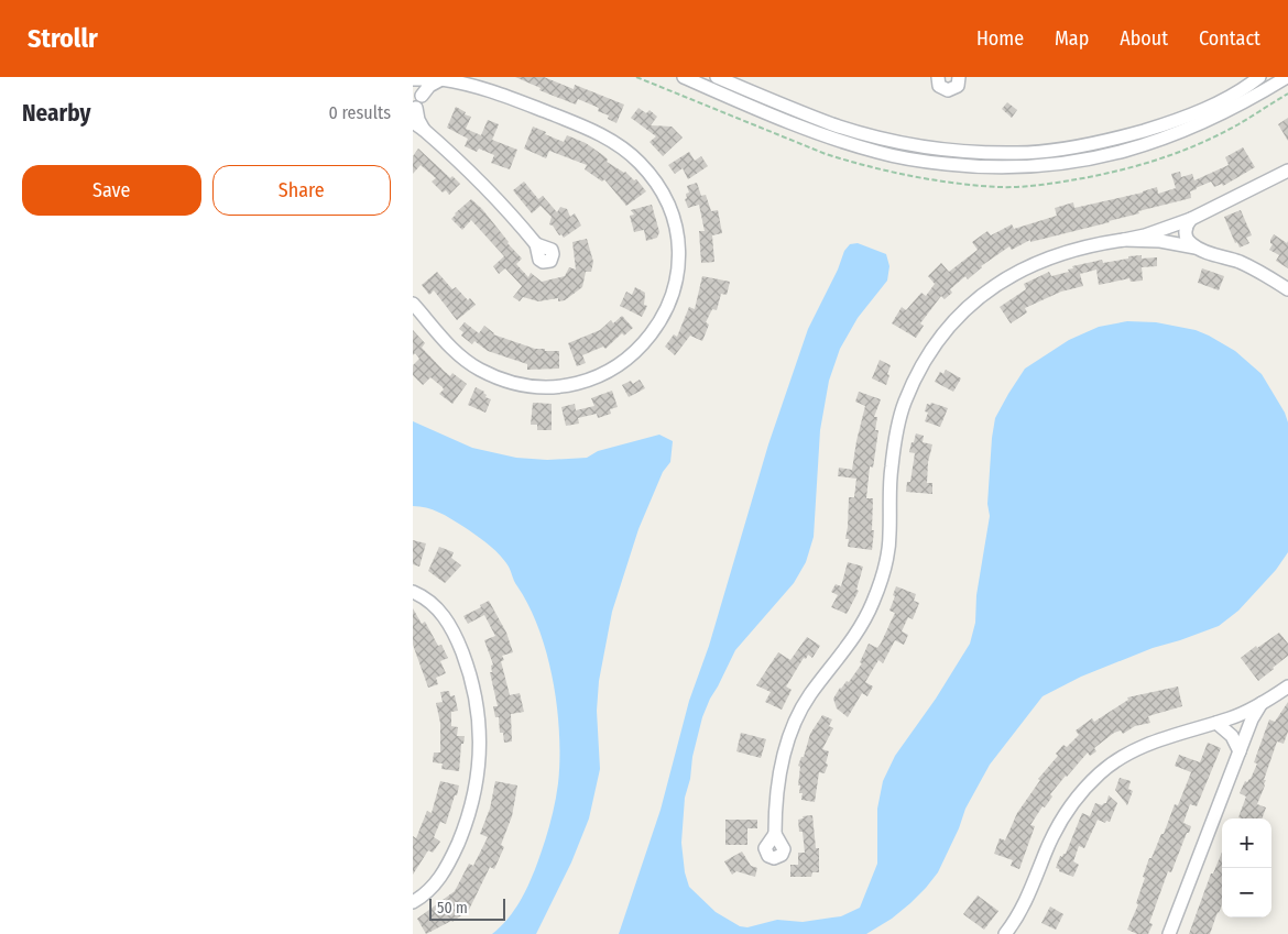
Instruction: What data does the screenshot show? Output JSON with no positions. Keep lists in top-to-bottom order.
{
  "scale_bar": "50 m",
  "page": {
    "header": "Strollr",
    "nav": [
      "Home",
      "Map",
      "About",
      "Contact"
    ],
    "heading": ["Nearby", "0 results"],
    "buttons": ["Save", "Share"],
    "map_buttons": ["+", "−"],
    "scale": "50 m"
  }
}
